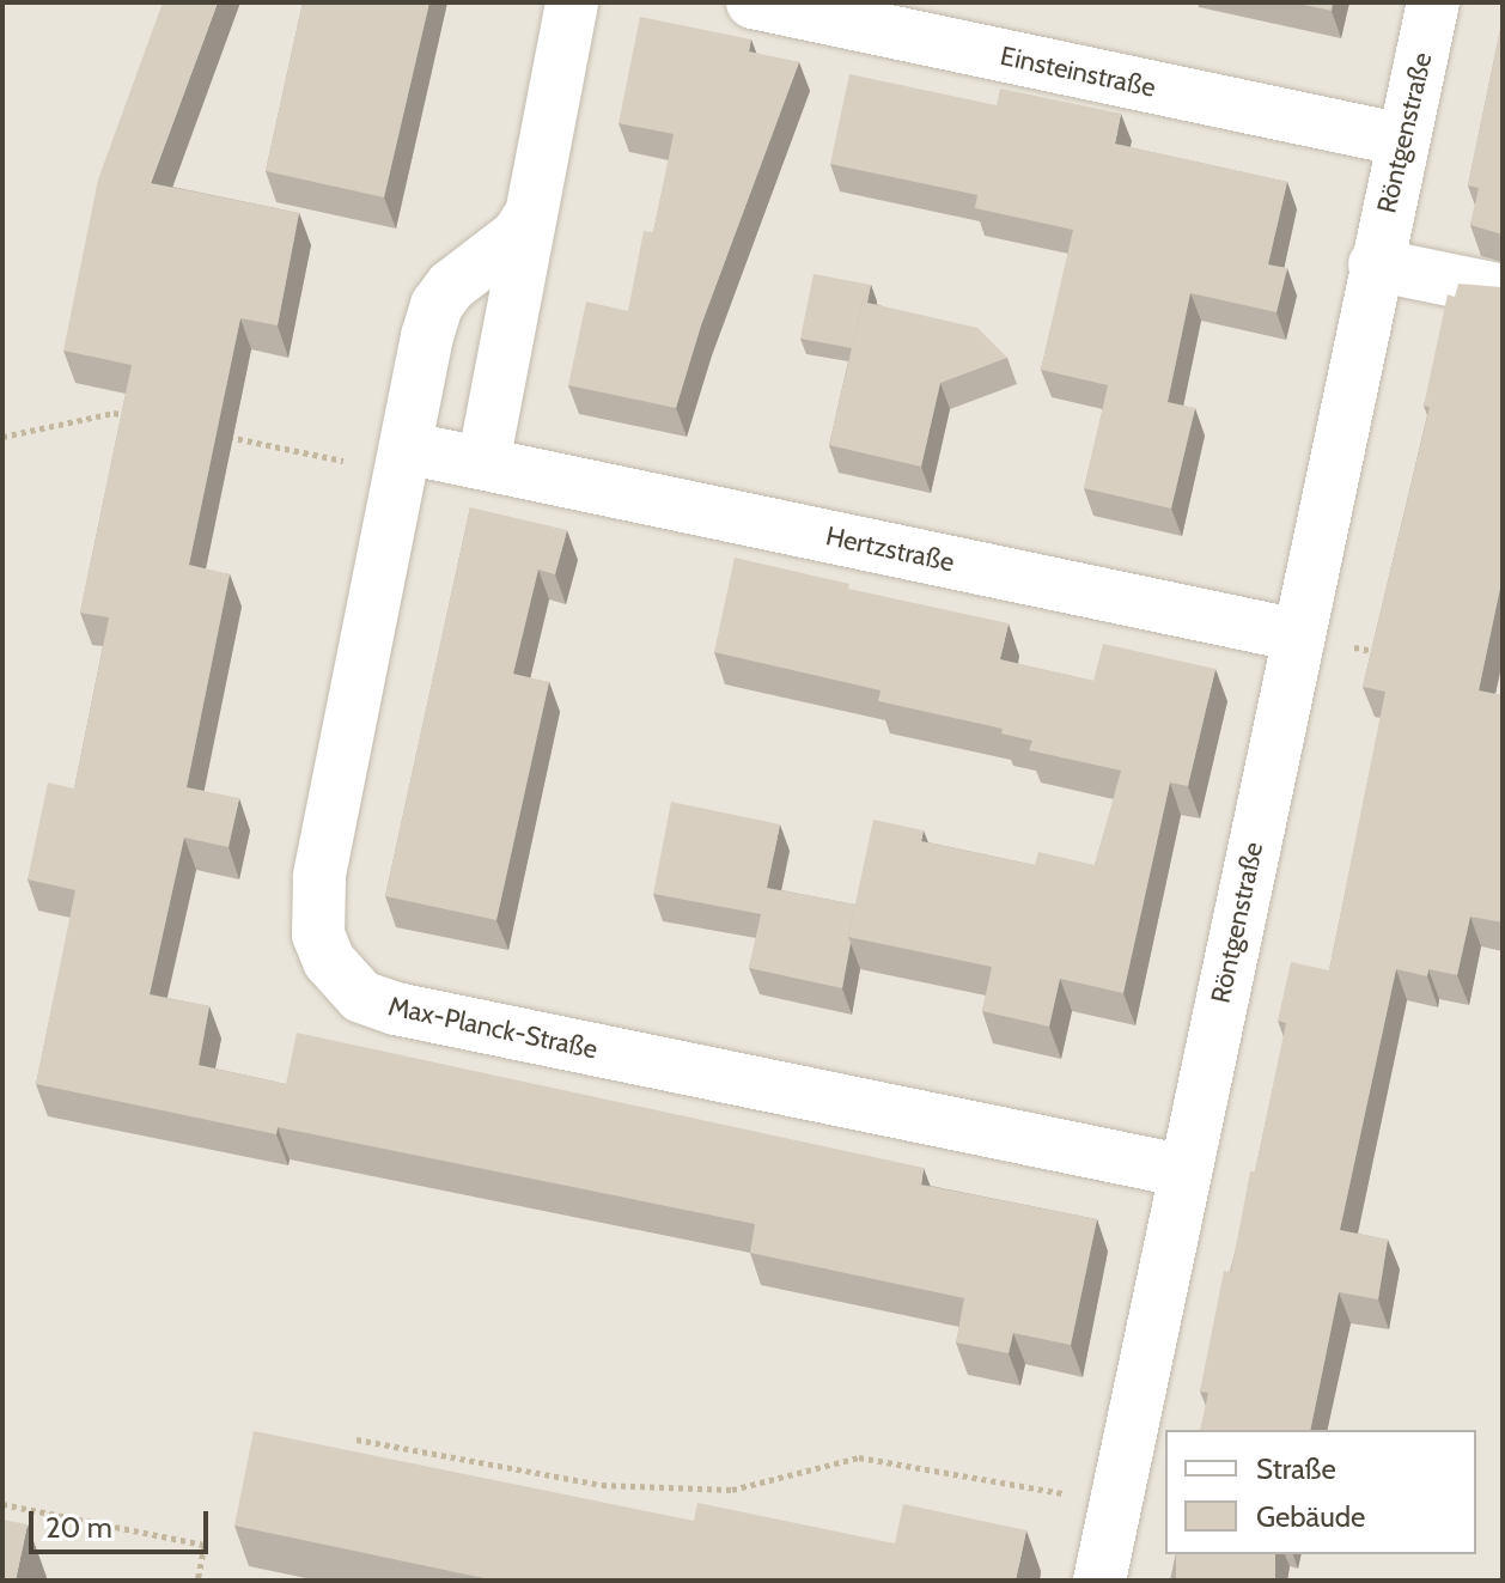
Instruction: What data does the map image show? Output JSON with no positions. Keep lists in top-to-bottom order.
{
  "streets": {
    "street": [
      "Einsteinstraße",
      "Röntgenstraße",
      "Hertzstraße",
      "Max-Planck-Straße"
    ]
  },
  "crossings": [
    ["Einsteinstraße", "Röntgenstraße"],
    ["Röntgenstraße", "Hertzstraße"],
    ["Röntgenstraße", "Max-Planck-Straße"]
  ],
  "legend": ["Straße", "Gebäude"],
  "scale_bar": "20 m"
}
